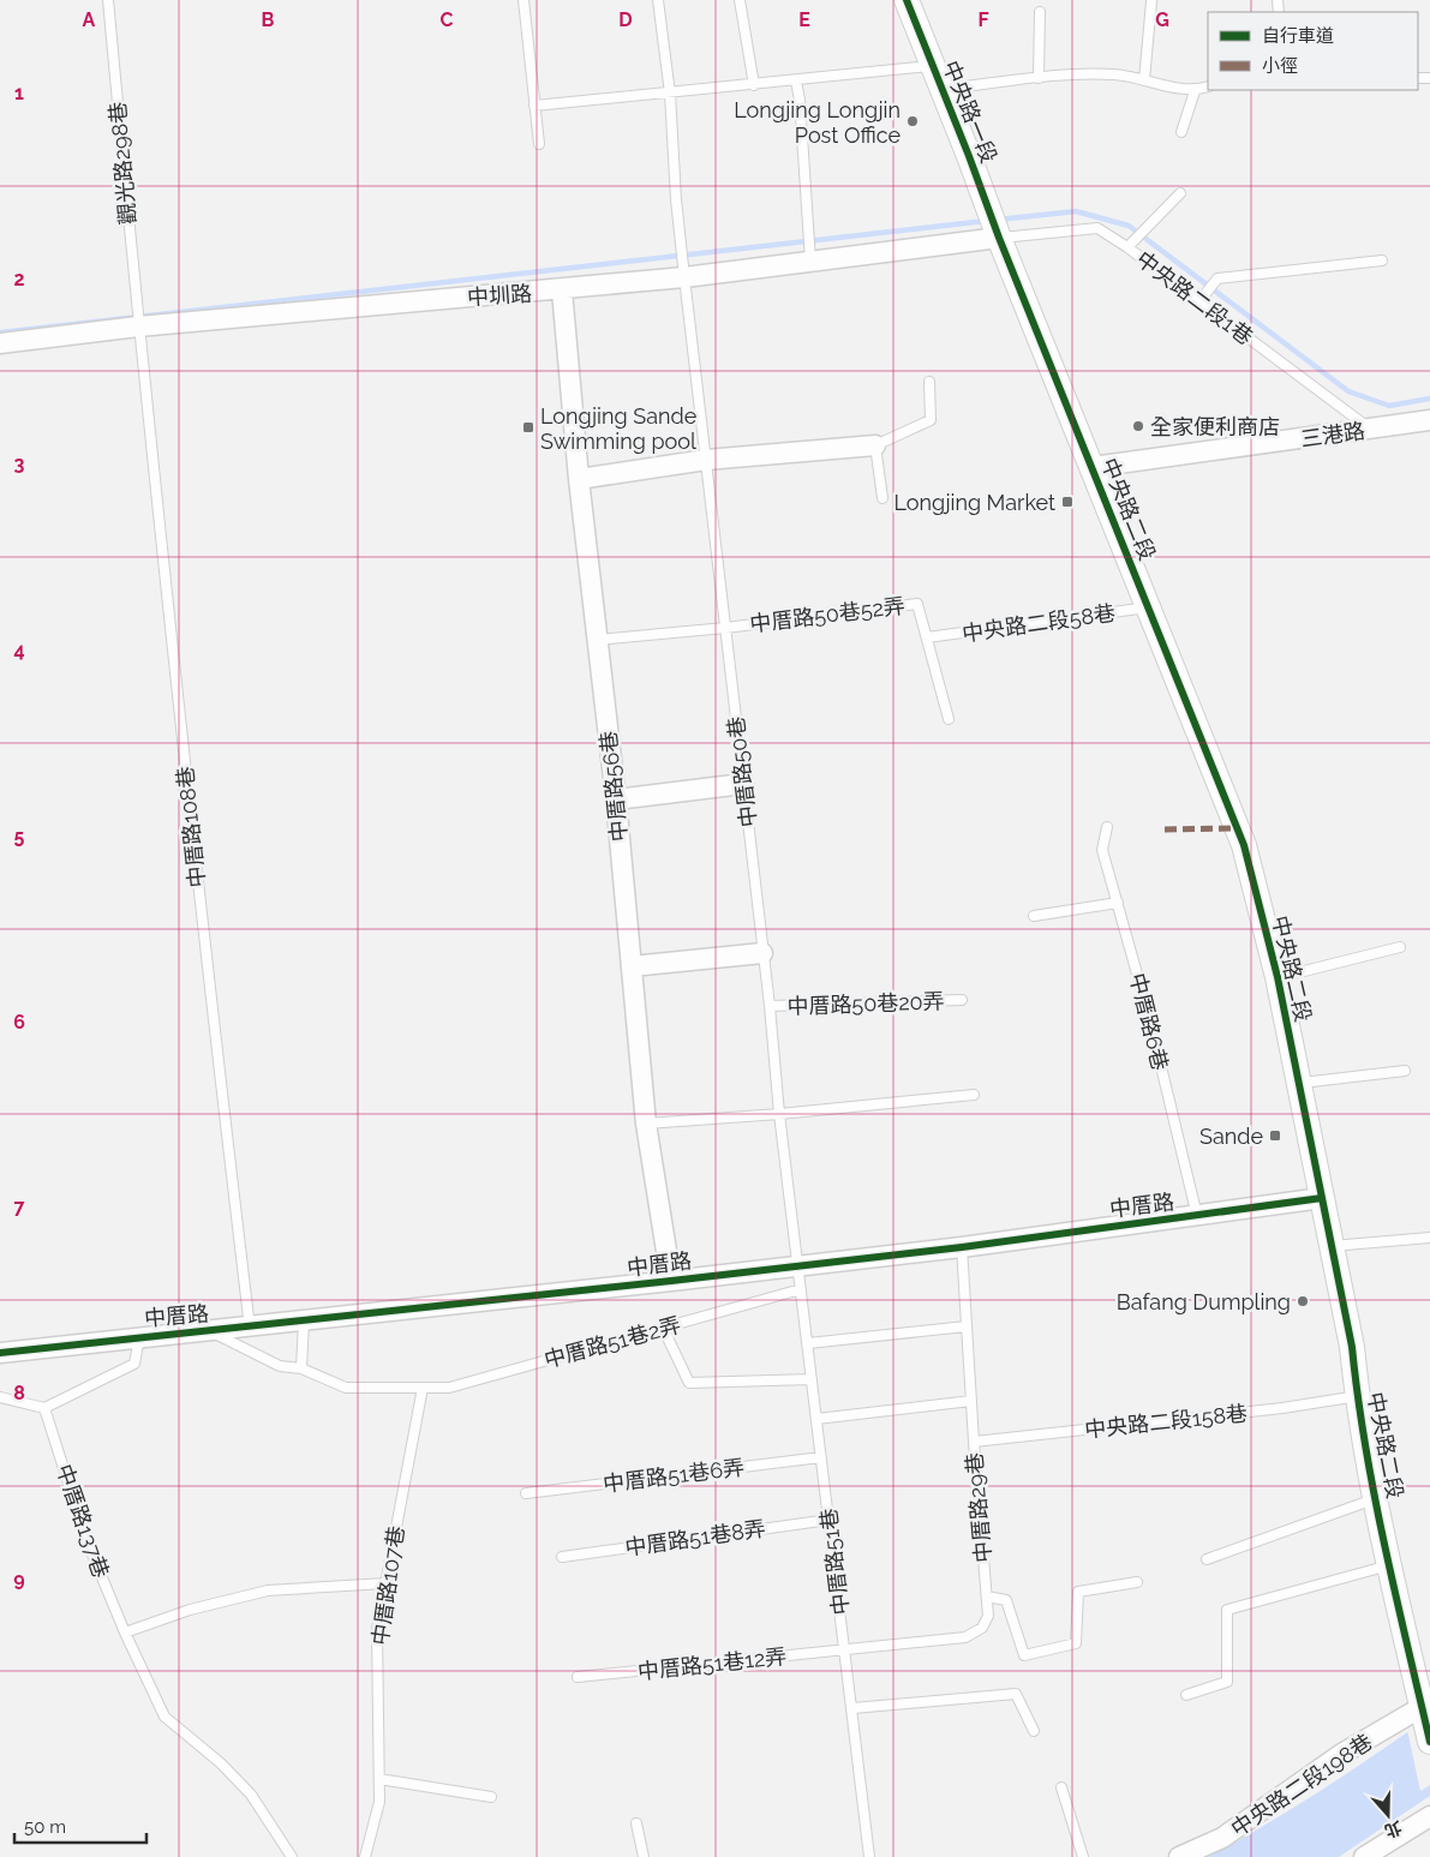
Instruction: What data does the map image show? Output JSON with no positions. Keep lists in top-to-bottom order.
{
  "streets": {
    "street": [
      "中央路一段",
      "中圳路",
      "三港路",
      "中央路二段",
      "中厝路56巷",
      "中厝路",
      "中央路二段198巷"
    ],
    "lane": [
      "觀光路298巷",
      "中央路二段1巷",
      "中厝路50巷52弄",
      "中央路二段58巷",
      "中厝路50巷",
      "中厝路108巷",
      "中厝路50巷20弄",
      "中厝路6巷",
      "中厝路51巷2弄",
      "中央路二段158巷",
      "中厝路51巷6弄",
      "中厝路29巷",
      "中厝路137巷",
      "中厝路51巷8弄",
      "中厝路51巷",
      "中厝路107巷",
      "中厝路51巷12弄"
    ]
  },
  "crossings": [
    ["中央路一段", "中圳路"],
    ["中央路一段", "中央路二段1巷"],
    ["中央路一段", "中央路二段"],
    ["觀光路298巷", "中圳路"],
    ["觀光路298巷", "中厝路108巷"],
    ["中圳路", "中央路二段1巷"],
    ["中圳路", "中央路二段"],
    ["中圳路", "中厝路50巷"],
    ["中圳路", "中厝路56巷"],
    ["中圳路", "中厝路108巷"],
    ["中央路二段1巷", "三港路"],
    ["中央路二段1巷", "中央路二段"],
    ["三港路", "中央路二段"],
    ["中央路二段", "中央路二段58巷"],
    ["中央路二段", "中厝路"],
    ["中央路二段", "中央路二段158巷"],
    ["中央路二段", "中央路二段198巷"],
    ["中厝路50巷52弄", "中央路二段58巷"],
    ["中厝路50巷52弄", "中厝路50巷"],
    ["中厝路50巷", "中厝路50巷20弄"],
    ["中厝路50巷", "中厝路"],
    ["中厝路50巷", "中厝路51巷"],
    ["中厝路56巷", "中厝路"],
    ["中厝路108巷", "中厝路"],
    ["中厝路6巷", "中厝路"],
    ["中厝路", "中厝路51巷2弄"],
    ["中厝路", "中厝路29巷"],
    ["中厝路", "中厝路51巷"],
    ["中厝路51巷2弄", "中厝路51巷"],
    ["中厝路51巷2弄", "中厝路107巷"],
    ["中央路二段158巷", "中厝路29巷"],
    ["中厝路51巷6弄", "中厝路51巷"],
    ["中厝路29巷", "中厝路51巷"],
    ["中厝路29巷", "中厝路51巷12弄"],
    ["中厝路51巷8弄", "中厝路51巷"],
    ["中厝路51巷", "中厝路51巷12弄"]
  ],
  "places": {
    "other": ["Longjing Longjin Post Office", "全家便利商店", "Bafang Dumpling"],
    "transit": ["Longjing Sande Swimming pool", "Longjing Market", "Sande"]
  },
  "legend": ["自行車道", "小徑"],
  "scale_bar": "50 m",
  "north": "bottom",
  "grid": {
    "columns": [
      "A",
      "B",
      "C",
      "D",
      "E",
      "F",
      "G"
    ],
    "rows": [
      "1",
      "2",
      "3",
      "4",
      "5",
      "6",
      "7",
      "8",
      "9"
    ]
  }
}
